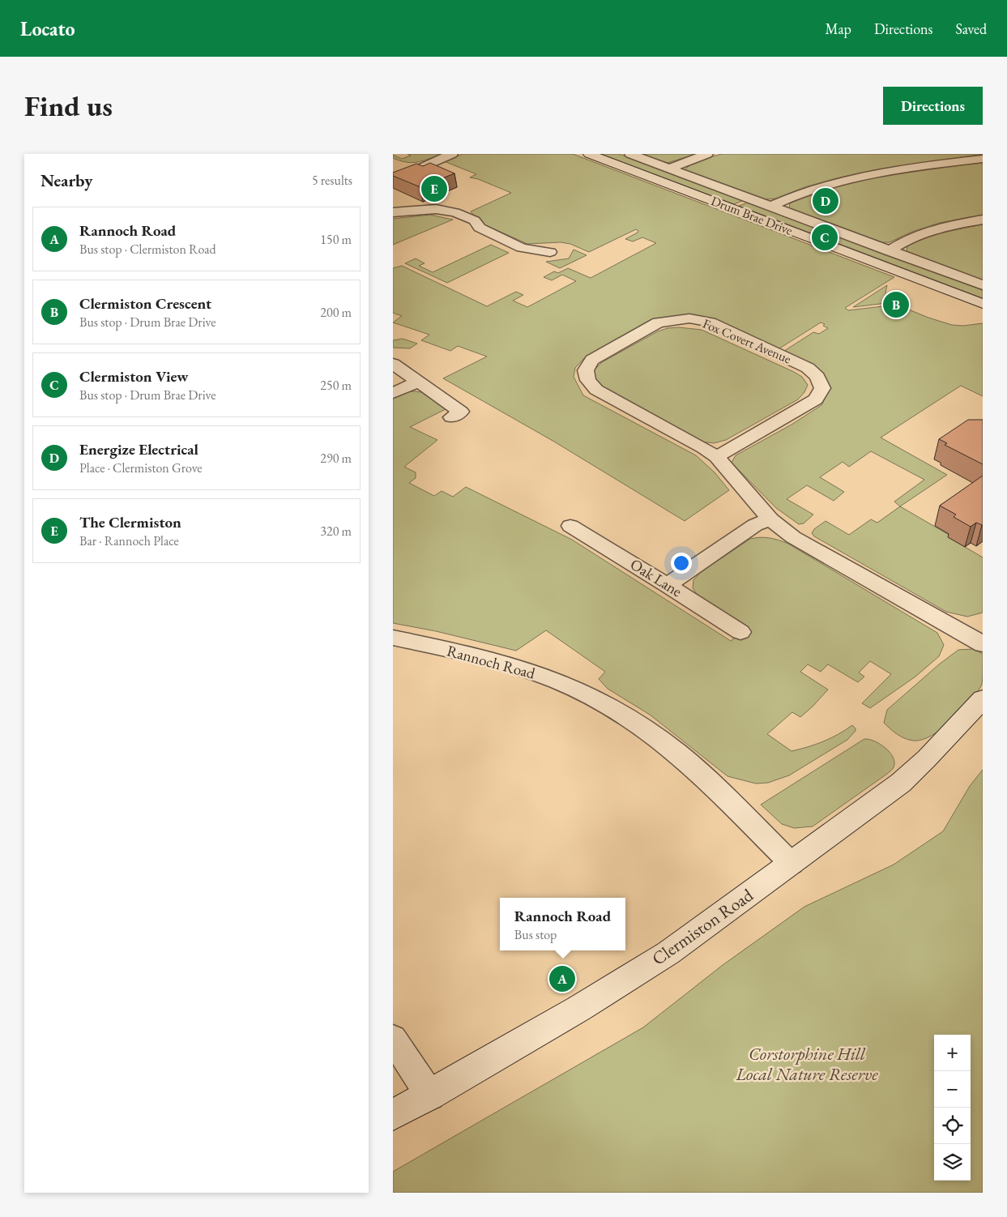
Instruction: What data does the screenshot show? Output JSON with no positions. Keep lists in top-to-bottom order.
{
  "streets": {
    "street": [
      "Drum Brae Drive",
      "Fox Covert Avenue",
      "Oak Lane",
      "Rannoch Road",
      "Clermiston Road"
    ]
  },
  "crossings": [
    ["Rannoch Road", "Clermiston Road"]
  ],
  "parks": ["Corstorphine Hill Local Nature Reserve"],
  "page": {
    "header": "Locato",
    "nav": ["Map", "Directions", "Saved"],
    "buttons": "Directions",
    "title": "Find us",
    "heading": ["Nearby", "5 results"],
    "pins": [
      "E",
      "D",
      "C",
      "B",
      "A"
    ],
    "list": [
      {
        "mark": "A",
        "name": "Rannoch Road",
        "note": "Bus stop · Clermiston Road",
        "value": "150 m"
      },
      {
        "mark": "B",
        "name": "Clermiston Crescent",
        "note": "Bus stop · Drum Brae Drive",
        "value": "200 m"
      },
      {
        "mark": "C",
        "name": "Clermiston View",
        "note": "Bus stop · Drum Brae Drive",
        "value": "250 m"
      },
      {
        "mark": "D",
        "name": "Energize Electrical",
        "note": "Place · Clermiston Grove",
        "value": "290 m"
      },
      {
        "mark": "E",
        "name": "The Clermiston",
        "note": "Bar · Rannoch Place",
        "value": "320 m"
      }
    ],
    "popup": ["Rannoch Road", "Bus stop"],
    "map_buttons": ["+", "−"]
  }
}
